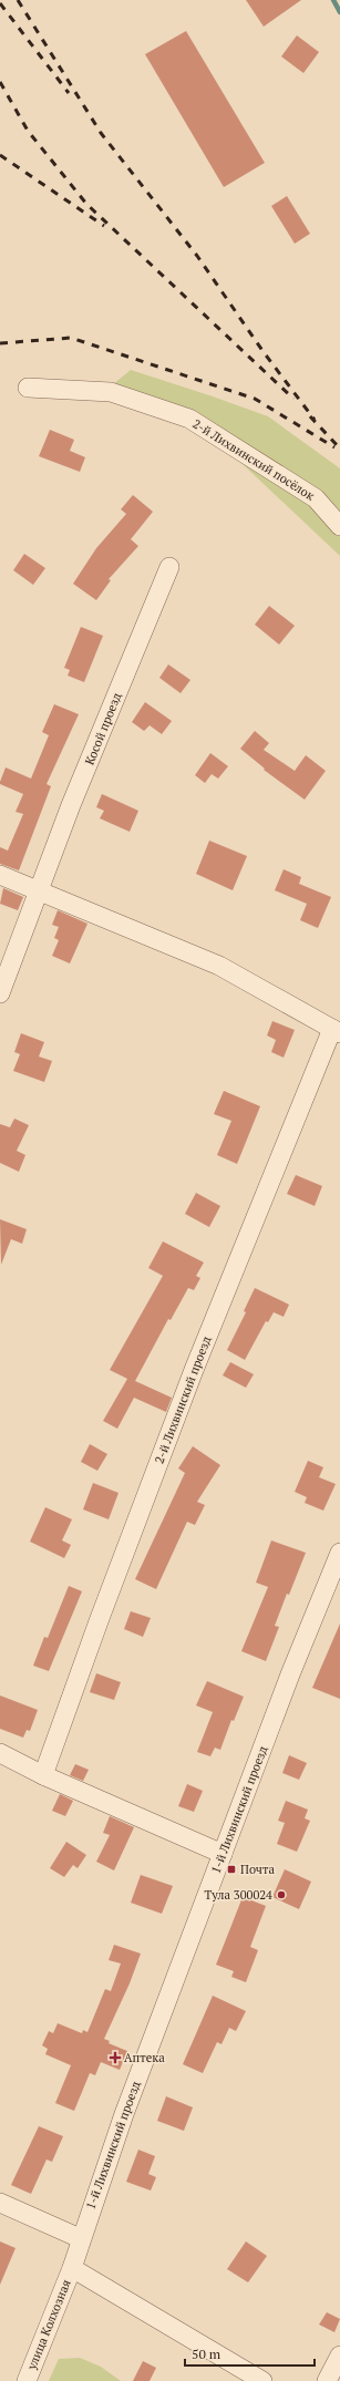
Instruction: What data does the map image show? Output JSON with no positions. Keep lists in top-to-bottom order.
{
  "streets": {
    "street": [
      "2-й Лихвинский посёлок",
      "Косой проезд",
      "2-й Лихвинский проезд",
      "1-й Лихвинский проезд",
      "улица Колхозная"
    ]
  },
  "crossings": [
    ["1-й Лихвинский проезд", "улица Колхозная"]
  ],
  "places": {
    "transit": ["Почта"],
    "other": ["Тула 300024"],
    "health": ["Аптека"]
  },
  "scale_bar": "50 m"
}
